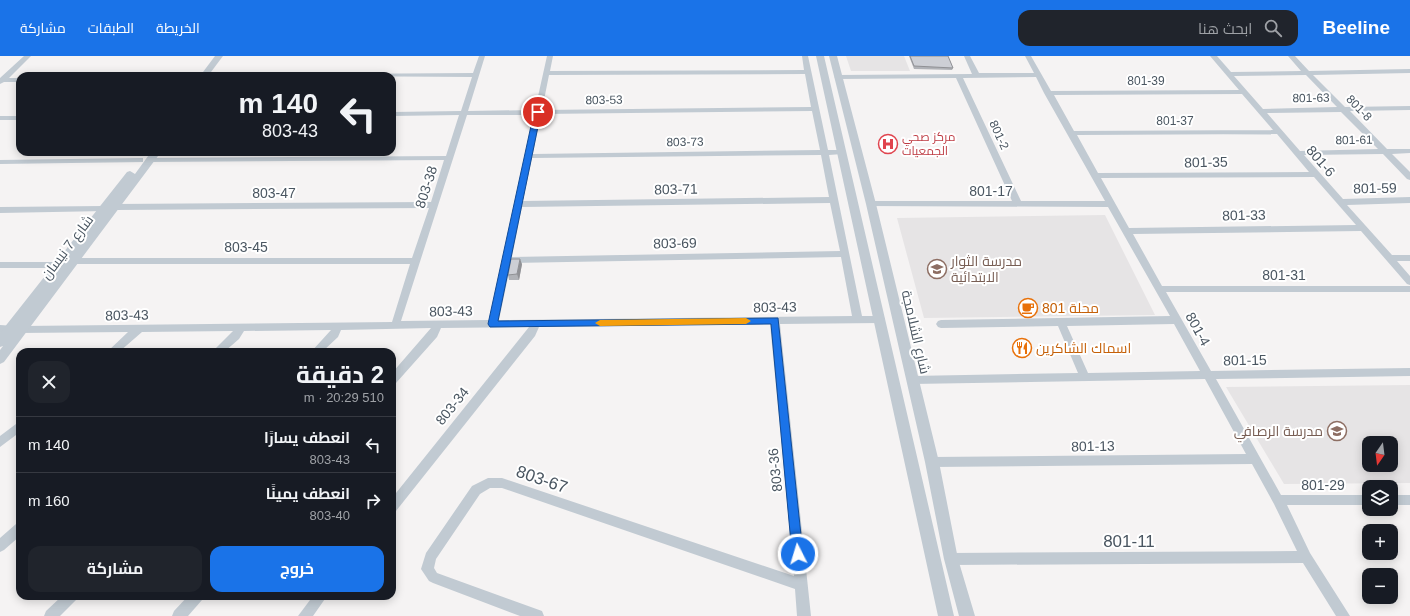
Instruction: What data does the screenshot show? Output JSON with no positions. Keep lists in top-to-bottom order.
{
  "streets": {
    "street": [
      "801-39",
      "801-63",
      "803-53",
      "801-8",
      "801-37",
      "801-2",
      "801-61",
      "803-73",
      "801-6",
      "801-35",
      "803-38",
      "801-59",
      "803-71",
      "801-17",
      "803-47",
      "801-33",
      "803-69",
      "شارع 7 نيسان",
      "803-45",
      "801-31",
      "803-43",
      "801-4",
      "شارع الشلامجة",
      "801-15",
      "803-34",
      "801-13",
      "803-36",
      "803-67",
      "801-29",
      "801-11"
    ]
  },
  "crossings": [
    ["801-39", "801-6"],
    ["801-39", "801-4"],
    ["801-63", "801-8"],
    ["801-63", "801-6"],
    ["803-53", "803-38"],
    ["801-8", "801-61"],
    ["801-37", "801-6"],
    ["801-37", "801-4"],
    ["801-2", "801-17"],
    ["801-61", "801-6"],
    ["801-6", "801-35"],
    ["801-6", "801-59"],
    ["801-6", "801-33"],
    ["801-35", "801-4"],
    ["803-38", "803-47"],
    ["803-38", "803-45"],
    ["803-38", "803-43"],
    ["801-17", "801-4"],
    ["801-17", "شارع الشلامجة"],
    ["803-47", "شارع 7 نيسان"],
    ["801-33", "801-4"],
    ["شارع 7 نيسان", "803-45"],
    ["شارع 7 نيسان", "803-43"],
    ["801-31", "801-4"],
    ["803-43", "803-34"],
    ["803-43", "803-36"],
    ["801-4", "801-15"],
    ["801-4", "801-13"],
    ["801-4", "801-29"],
    ["801-4", "801-11"],
    ["شارع الشلامجة", "801-15"],
    ["شارع الشلامجة", "801-13"],
    ["شارع الشلامجة", "801-11"],
    ["803-36", "803-67"]
  ],
  "places": {
    "hospital": ["مركز صحي الجمعيات"],
    "school or university": ["مدرسة الثوار الابتدائية", "مدرسة الرصافي"],
    "cafe": ["محلة 801"],
    "restaurant": ["اسماك الشاكرين"]
  },
  "north": "bottom",
  "page": {
    "header": "Beeline",
    "search": "ابحث هنا",
    "nav": ["الخريطة", "الطبقات", "مشاركة"],
    "turn": ["140 m", "803-43"],
    "heading": ["2 دقيقة", "510 m · 20:29"],
    "list": [
      {
        "name": "انعطف يسارًا",
        "note": "803-43",
        "value": "140 m"
      },
      {
        "name": "انعطف يمينًا",
        "note": "803-40",
        "value": "160 m"
      }
    ],
    "map_buttons": ["+", "−"],
    "buttons": ["خروج", "مشاركة"]
  }
}
